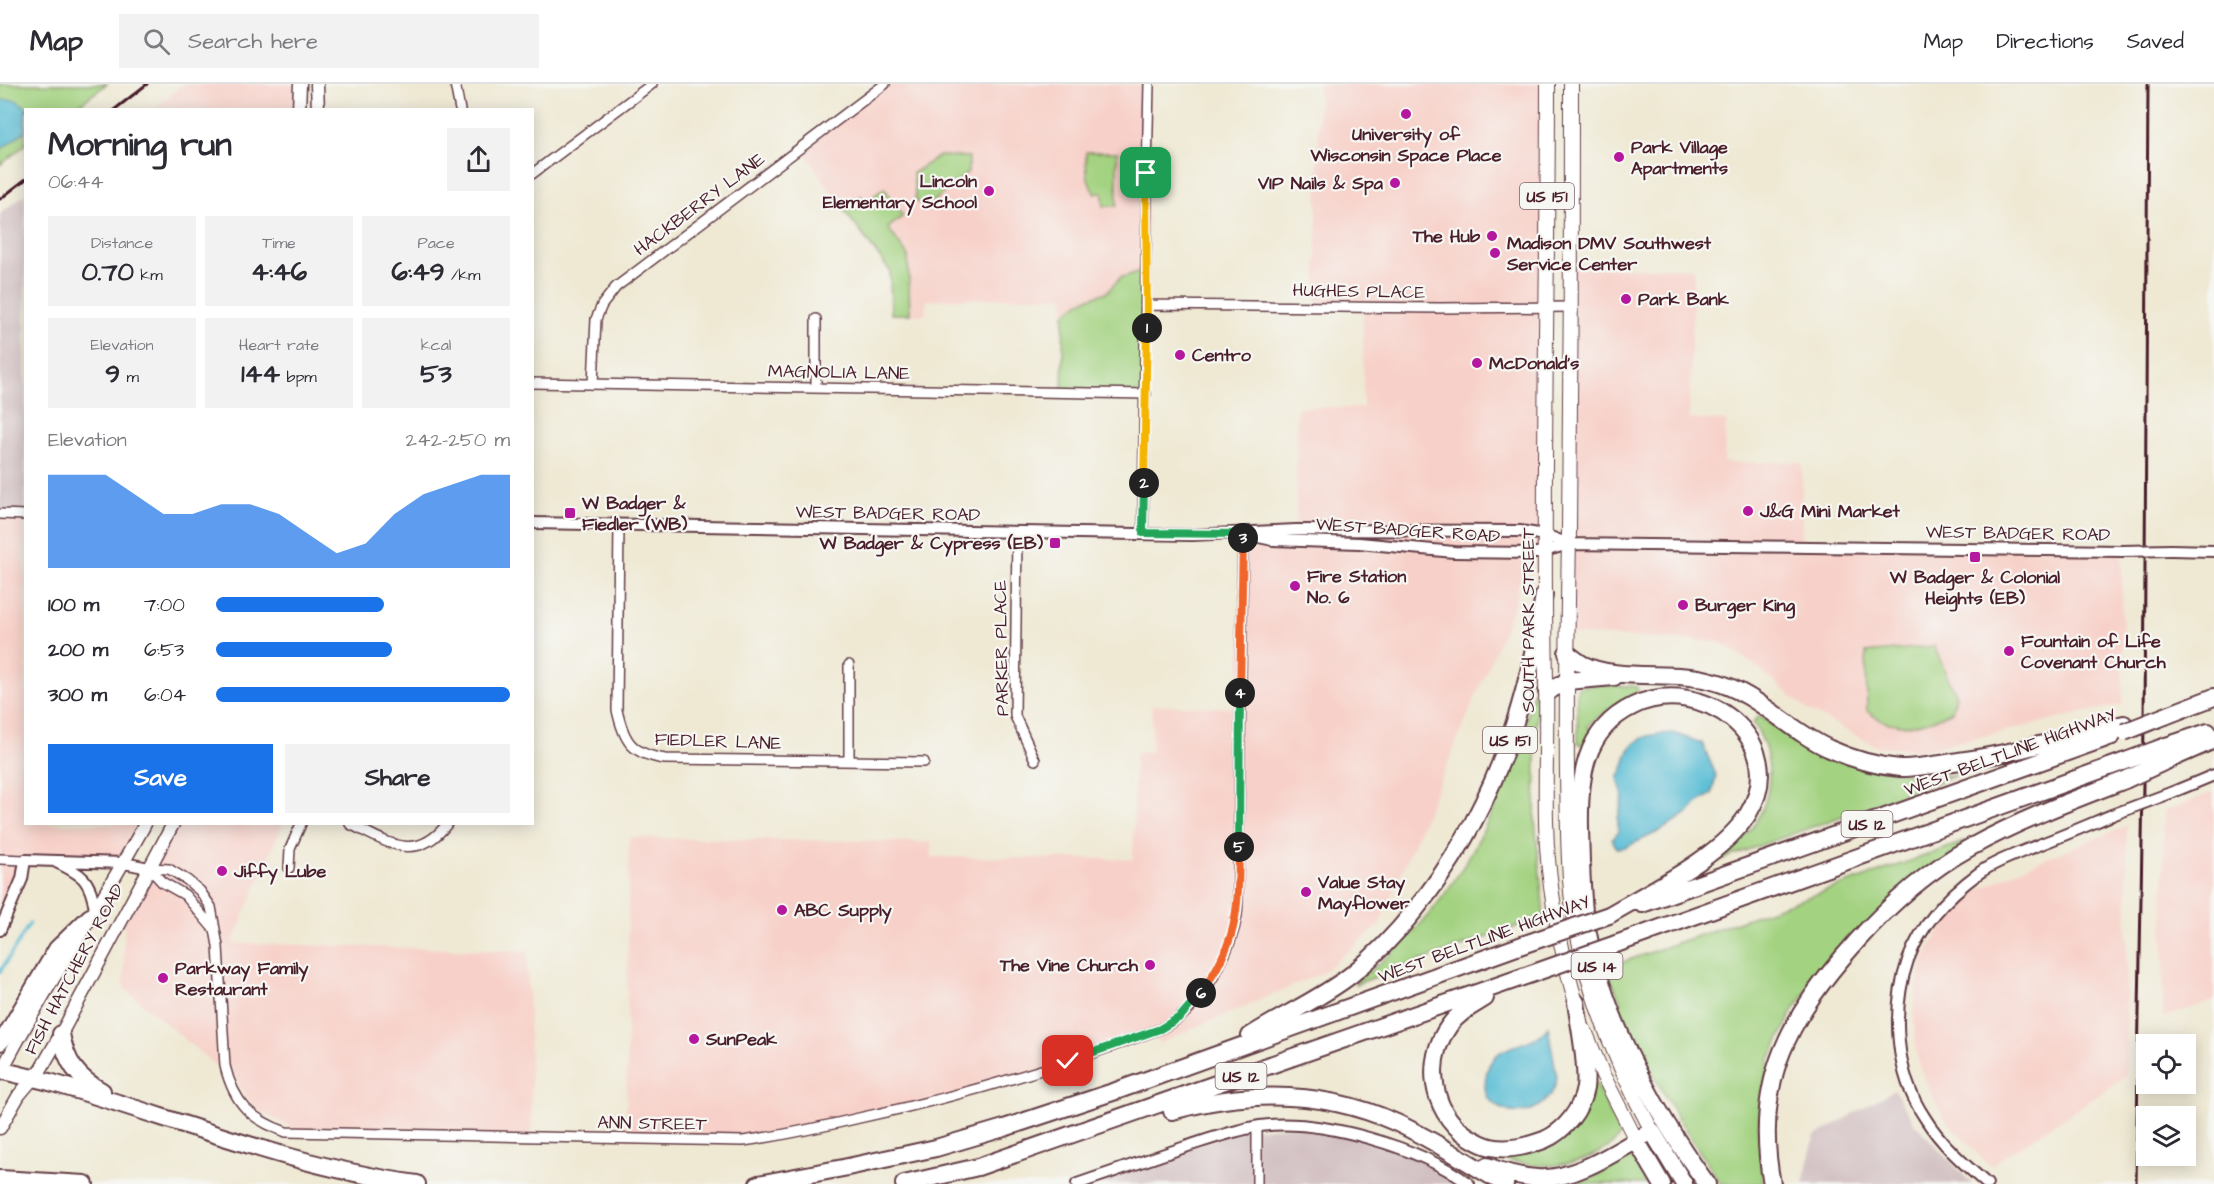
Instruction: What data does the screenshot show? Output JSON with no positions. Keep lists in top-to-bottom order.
{
  "streets": {
    "highway": [
      "US 151",
      "WEST BELTLINE HIGHWAY",
      "US 12",
      "US 14"
    ],
    "main road": ["SOUTH PARK STREET", "FISH HATCHERY ROAD"],
    "street": [
      "HACKBERRY LANE",
      "HUGHES PLACE",
      "MAGNOLIA LANE",
      "WEST BADGER ROAD",
      "PARKER PLACE",
      "FIEDLER LANE",
      "ANN STREET"
    ]
  },
  "crossings": [
    ["US 151", "HUGHES PLACE"],
    ["US 151", "WEST BADGER ROAD"],
    ["US 151", "SOUTH PARK STREET"],
    ["US 151", "WEST BELTLINE HIGHWAY"],
    ["HACKBERRY LANE", "MAGNOLIA LANE"],
    ["HUGHES PLACE", "SOUTH PARK STREET"],
    ["WEST BADGER ROAD", "SOUTH PARK STREET"],
    ["WEST BADGER ROAD", "PARKER PLACE"],
    ["WEST BADGER ROAD", "FIEDLER LANE"],
    ["WEST BADGER ROAD", "ANN STREET"],
    ["SOUTH PARK STREET", "US 14"],
    ["WEST BELTLINE HIGHWAY", "US 14"],
    ["FISH HATCHERY ROAD", "ANN STREET"]
  ],
  "places": {
    "other": [
      "University of Wisconsin Space Place",
      "Park Village Apartments",
      "VIP Nails & Spa",
      "Lincoln Elementary School",
      "The Hub",
      "Madison DMV Southwest Service Center",
      "Park Bank",
      "Centro",
      "McDonald's",
      "J&G Mini Market",
      "Fire Station No. 6",
      "Burger King",
      "Fountain of Life Covenant Church",
      "Jiffy Lube",
      "Value Stay Mayflower",
      "ABC Supply",
      "The Vine Church",
      "Parkway Family Restaurant",
      "SunPeak"
    ],
    "transit": ["W Badger & Fiedler (WB)", "W Badger & Cypress (EB)", "W Badger & Colonial Heights (EB)"]
  },
  "page": {
    "header": "Map",
    "search": "Search here",
    "nav": ["Map", "Directions", "Saved"],
    "heading": ["Morning run", "06:44"],
    "stats": [
      ["Distance", "0.70 km"],
      ["Time", "4:46"],
      ["Pace", "6:49 /km"],
      ["Elevation", "9 m"],
      ["Heart rate", "144 bpm"],
      ["kcal", "53"]
    ],
    "pins": [
      "1",
      "2",
      "3",
      "4",
      "5",
      "6"
    ],
    "chart": ["Elevation", "242–250 m"],
    "list": [
      {
        "name": "100 m",
        "note": "7:00"
      },
      {
        "name": "200 m",
        "note": "6:53"
      },
      {
        "name": "300 m",
        "note": "6:04"
      }
    ],
    "buttons": ["Save", "Share"]
  }
}
